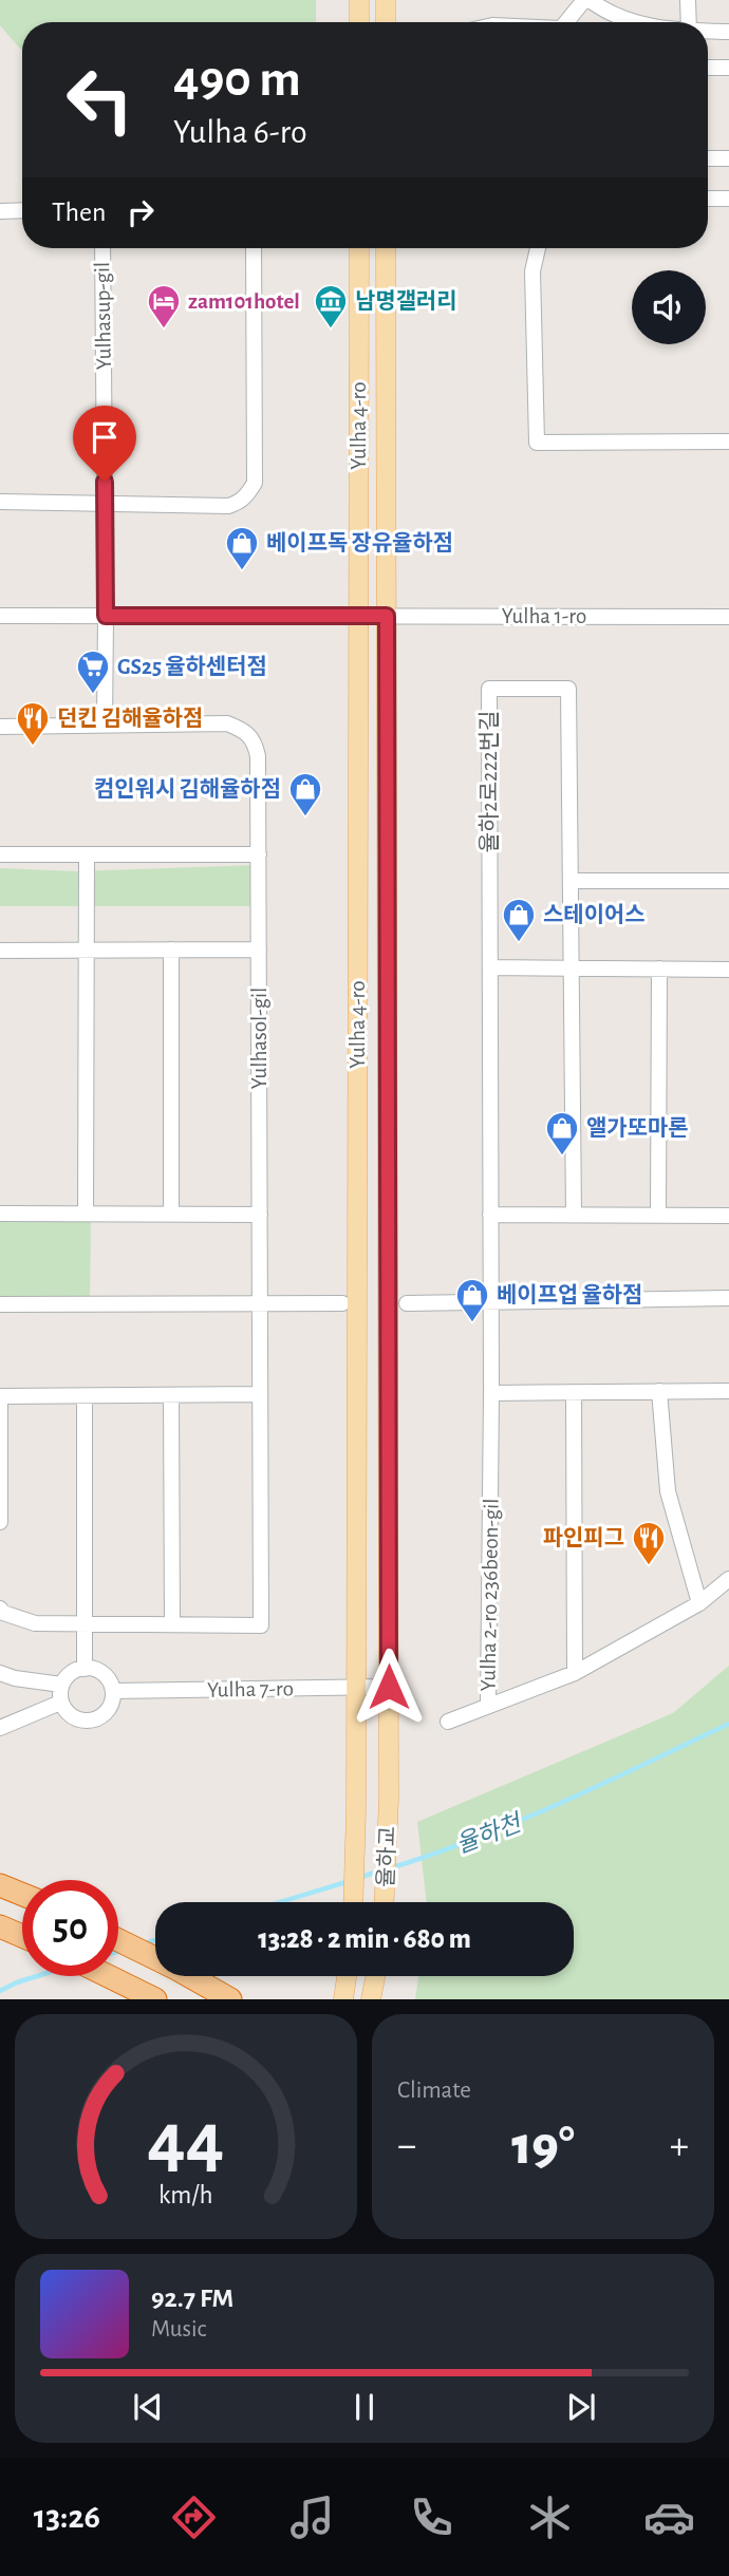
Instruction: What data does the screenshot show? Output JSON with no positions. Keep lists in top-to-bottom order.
{
  "streets": {
    "main road": ["Yulha 4-ro", "율하교"],
    "street": [
      "Yulhasup-gil",
      "Yulha 1-ro",
      "율하2로222번길",
      "Yulhasol-gil",
      "Yulha 2-ro 236beon-gil",
      "Yulha 7-ro"
    ]
  },
  "crossings": [
    ["Yulhasup-gil", "Yulha 1-ro"],
    ["Yulhasup-gil", "Yulhasol-gil"],
    ["Yulha 4-ro", "Yulha 1-ro"],
    ["Yulha 4-ro", "Yulha 7-ro"],
    ["Yulha 4-ro", "율하교"],
    ["율하2로222번길", "Yulha 2-ro 236beon-gil"]
  ],
  "water": ["율하천"],
  "places": {
    "hotel": ["zam101hotel"],
    "museum": ["남명갤러리"],
    "shop": [
      "베이프독 장유율하점",
      "컴인워시 김해율하점",
      "스테이어스",
      "앨가또마론",
      "베이프업 율하점"
    ],
    "supermarket": ["GS25 율하센터점"],
    "restaurant": ["던킨 김해율하점", "파인피그"]
  },
  "page": {
    "turn": ["490 m", "Yulha 6-ro"],
    "then": "Then",
    "limit": "50",
    "trip": "13:28 · 2 min · 680 m",
    "tile": "Climate",
    "heat": ["−", "19°", "+"],
    "song": ["92.7 FM", "Music"],
    "tabs": "13:26",
    "gauge": ["44", "km/h"]
  }
}
